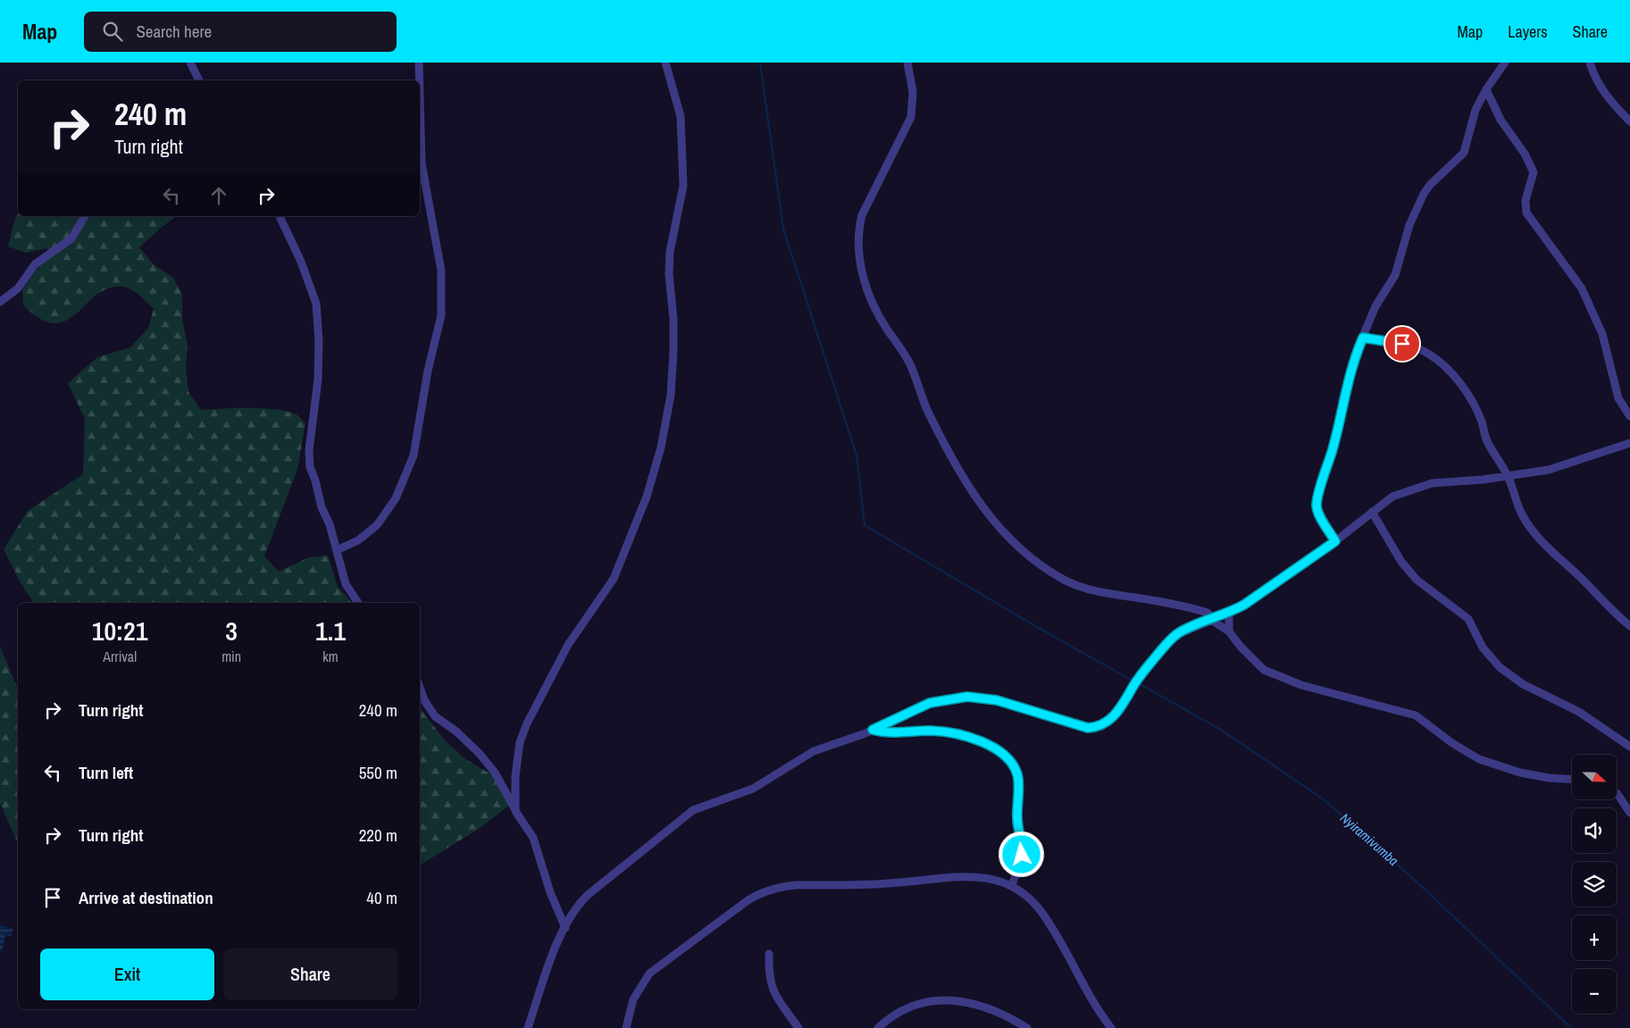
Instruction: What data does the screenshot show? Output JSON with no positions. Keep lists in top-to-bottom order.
{
  "water": ["Nyiramivumba"],
  "north": "right",
  "page": {
    "header": "Map",
    "search": "Search here",
    "nav": ["Map", "Layers", "Share"],
    "turn": ["240 m", "Turn right"],
    "eta": [
      "10:21",
      "Arrival",
      "3",
      "min",
      "1.1",
      "km"
    ],
    "list": [
      {
        "name": "Turn right",
        "value": "240 m"
      },
      {
        "name": "Turn left",
        "value": "550 m"
      },
      {
        "name": "Turn right",
        "value": "220 m"
      },
      {
        "name": "Arrive at destination",
        "value": "40 m"
      }
    ],
    "map_buttons": ["+", "−"],
    "buttons": ["Exit", "Share"]
  }
}
